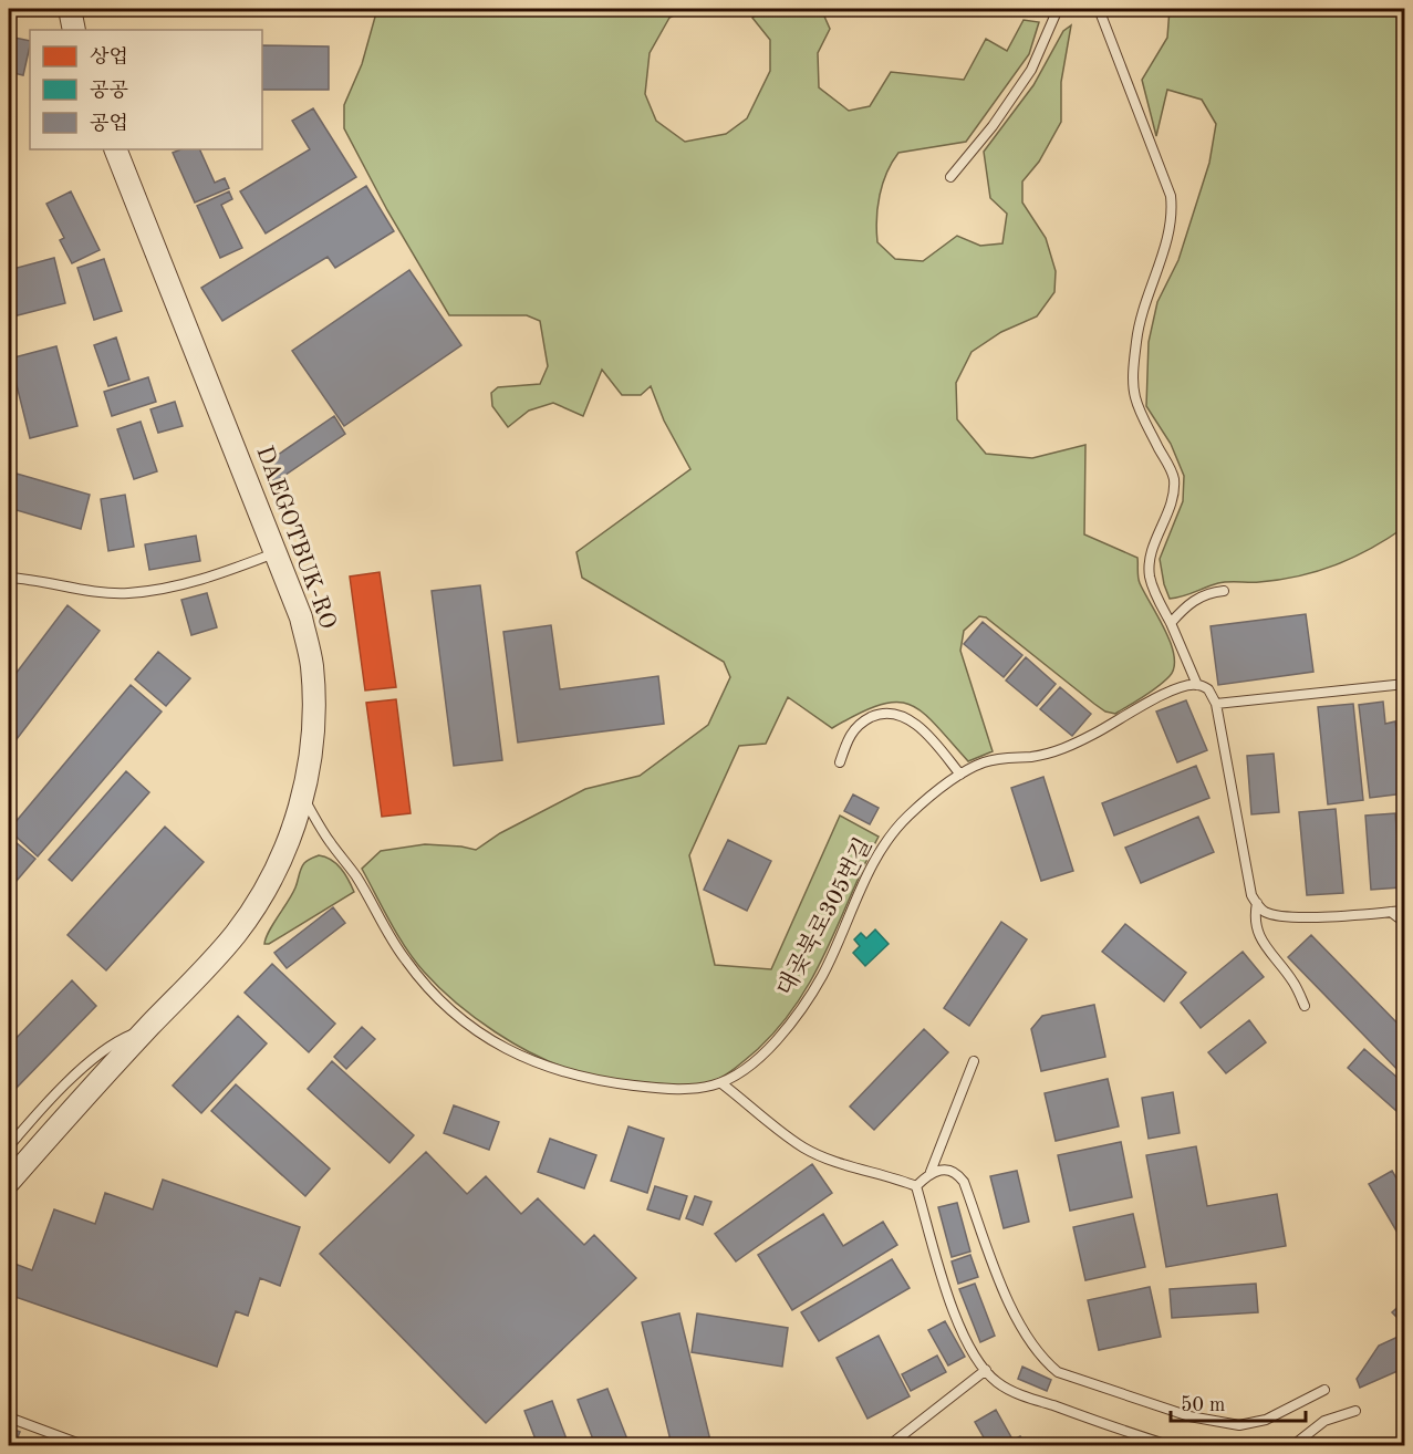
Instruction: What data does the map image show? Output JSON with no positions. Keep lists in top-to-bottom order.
{
  "streets": {
    "street": ["DAEGOTBUK-RO"],
    "lane": ["대곶북로305번길"]
  },
  "crossings": [
    ["DAEGOTBUK-RO", "대곶북로305번길"]
  ],
  "legend": ["상업", "공공", "공업"],
  "scale_bar": "50 m"
}
